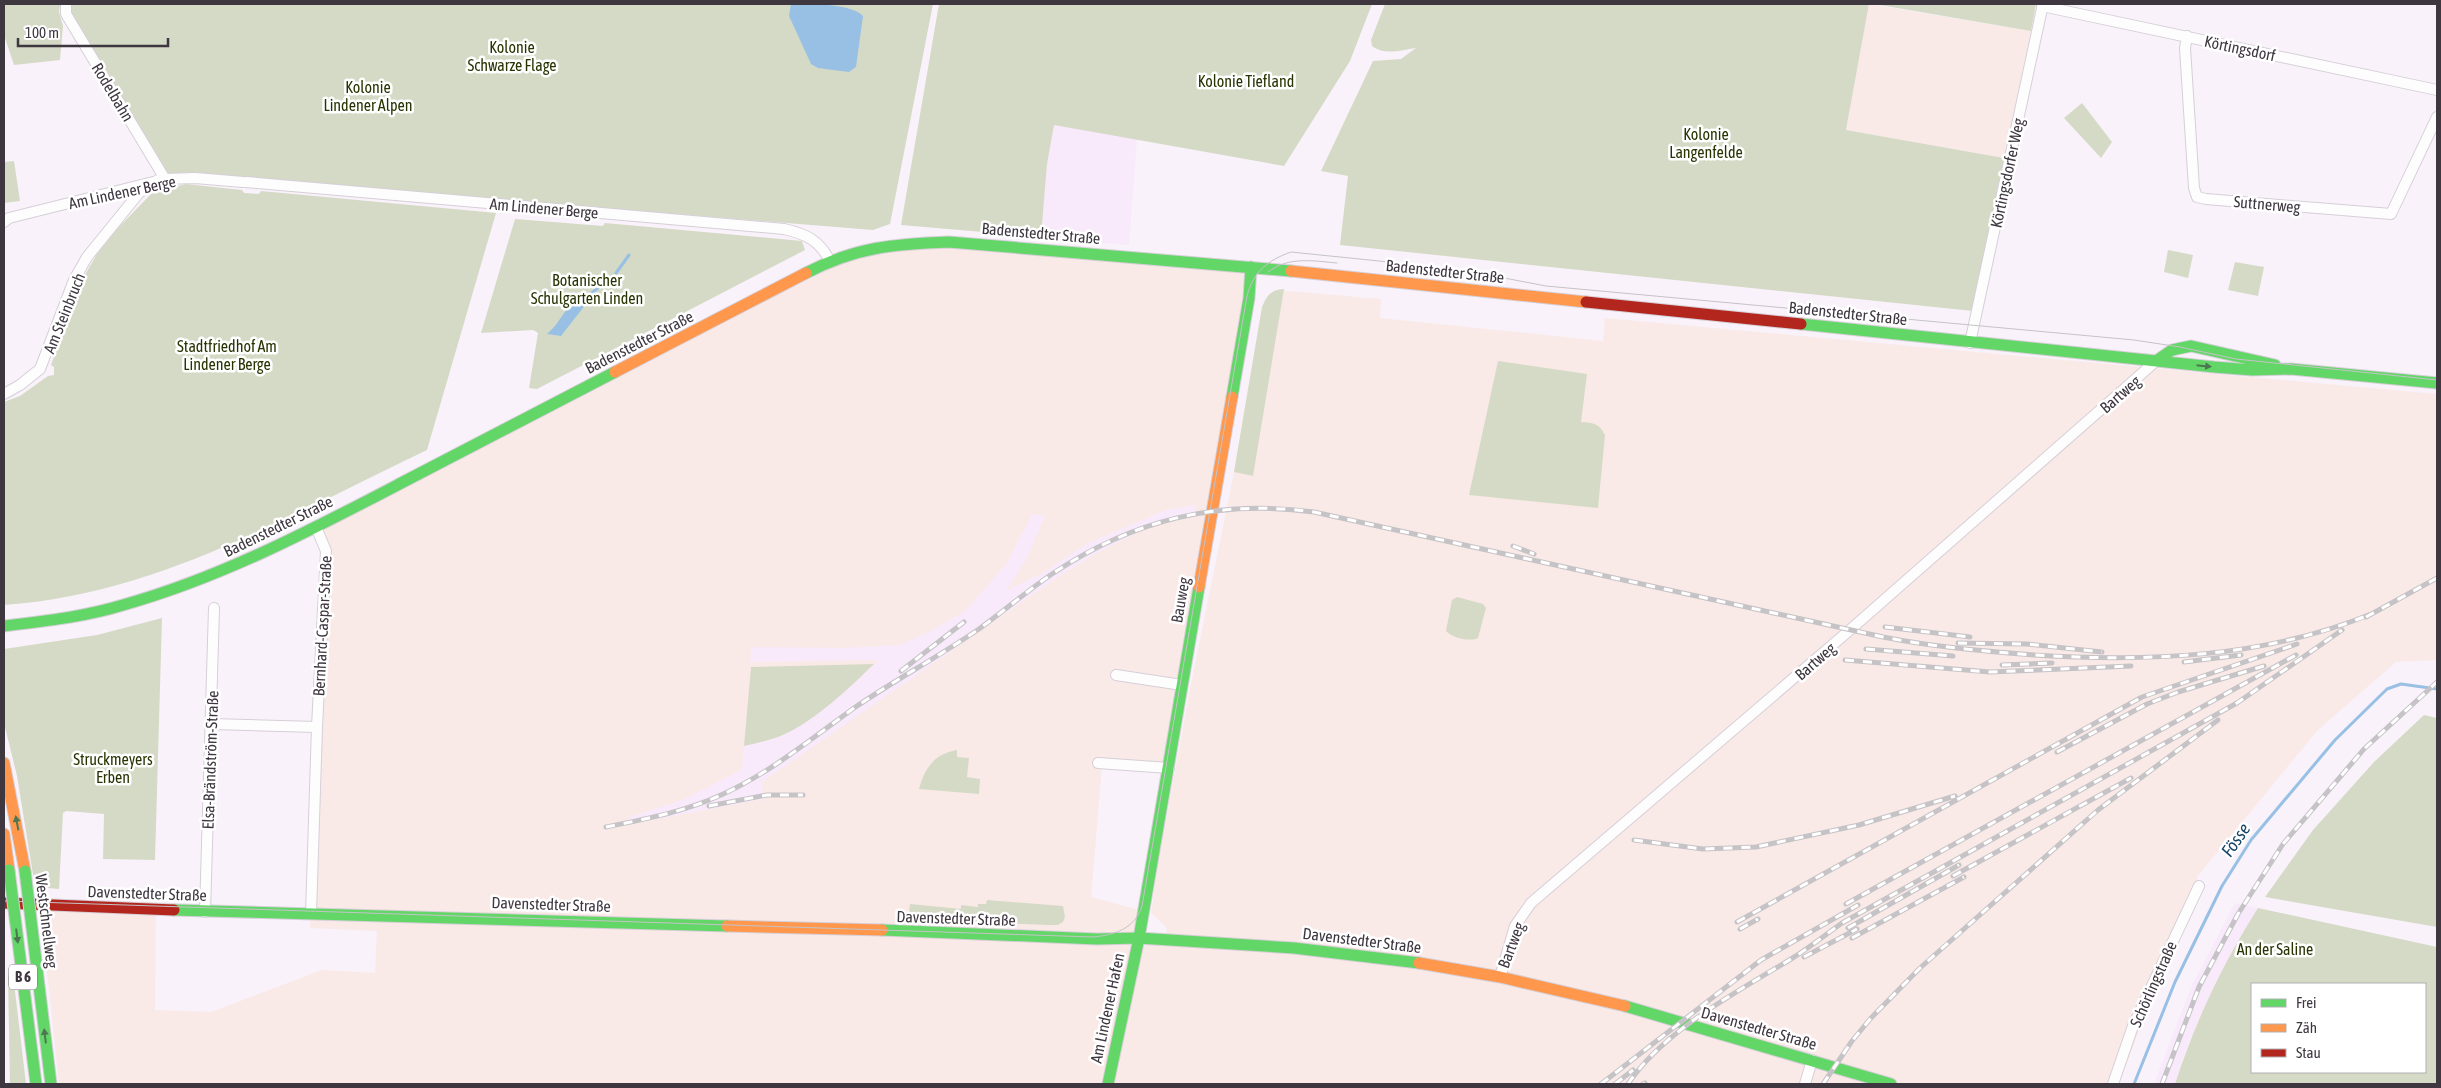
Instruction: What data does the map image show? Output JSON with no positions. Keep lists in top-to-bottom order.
{
  "streets": {
    "main road": [
      "Badenstedter Straße",
      "Bauweg",
      "Davenstedter Straße",
      "Westschnellweg",
      "B 6",
      "Am Lindener Hafen"
    ],
    "street": [
      "Körtingsdorf",
      "Rodelbahn",
      "Körtingsdorfer Weg",
      "Am Lindener Berge",
      "Suttnerweg",
      "Am Steinbruch",
      "Bartweg",
      "Bernhard-Caspar-Straße",
      "Elsa-Brändström-Straße",
      "Schörlingstraße"
    ]
  },
  "crossings": [
    ["Körtingsdorf", "Körtingsdorfer Weg"],
    ["Körtingsdorf", "Suttnerweg"],
    ["Rodelbahn", "Am Lindener Berge"],
    ["Rodelbahn", "Am Steinbruch"],
    ["Körtingsdorfer Weg", "Badenstedter Straße"],
    ["Am Lindener Berge", "Badenstedter Straße"],
    ["Am Lindener Berge", "Am Steinbruch"],
    ["Badenstedter Straße", "Bartweg"],
    ["Badenstedter Straße", "Bauweg"],
    ["Badenstedter Straße", "Bernhard-Caspar-Straße"],
    ["Bartweg", "Davenstedter Straße"],
    ["Bauweg", "Davenstedter Straße"],
    ["Bauweg", "Am Lindener Hafen"],
    ["Bernhard-Caspar-Straße", "Davenstedter Straße"],
    ["Elsa-Brändström-Straße", "Davenstedter Straße"],
    ["Davenstedter Straße", "Am Lindener Hafen"]
  ],
  "water": ["Fösse"],
  "parks": [
    "Kolonie Schwarze Flage",
    "Kolonie Tiefland",
    "Kolonie Lindener Alpen",
    "Kolonie Langenfelde",
    "Botanischer Schulgarten Linden",
    "Stadtfriedhof Am Lindener Berge",
    "Struckmeyers Erben",
    "An der Saline"
  ],
  "legend": ["Frei", "Zäh", "Stau"],
  "scale_bar": "100 m"
}
